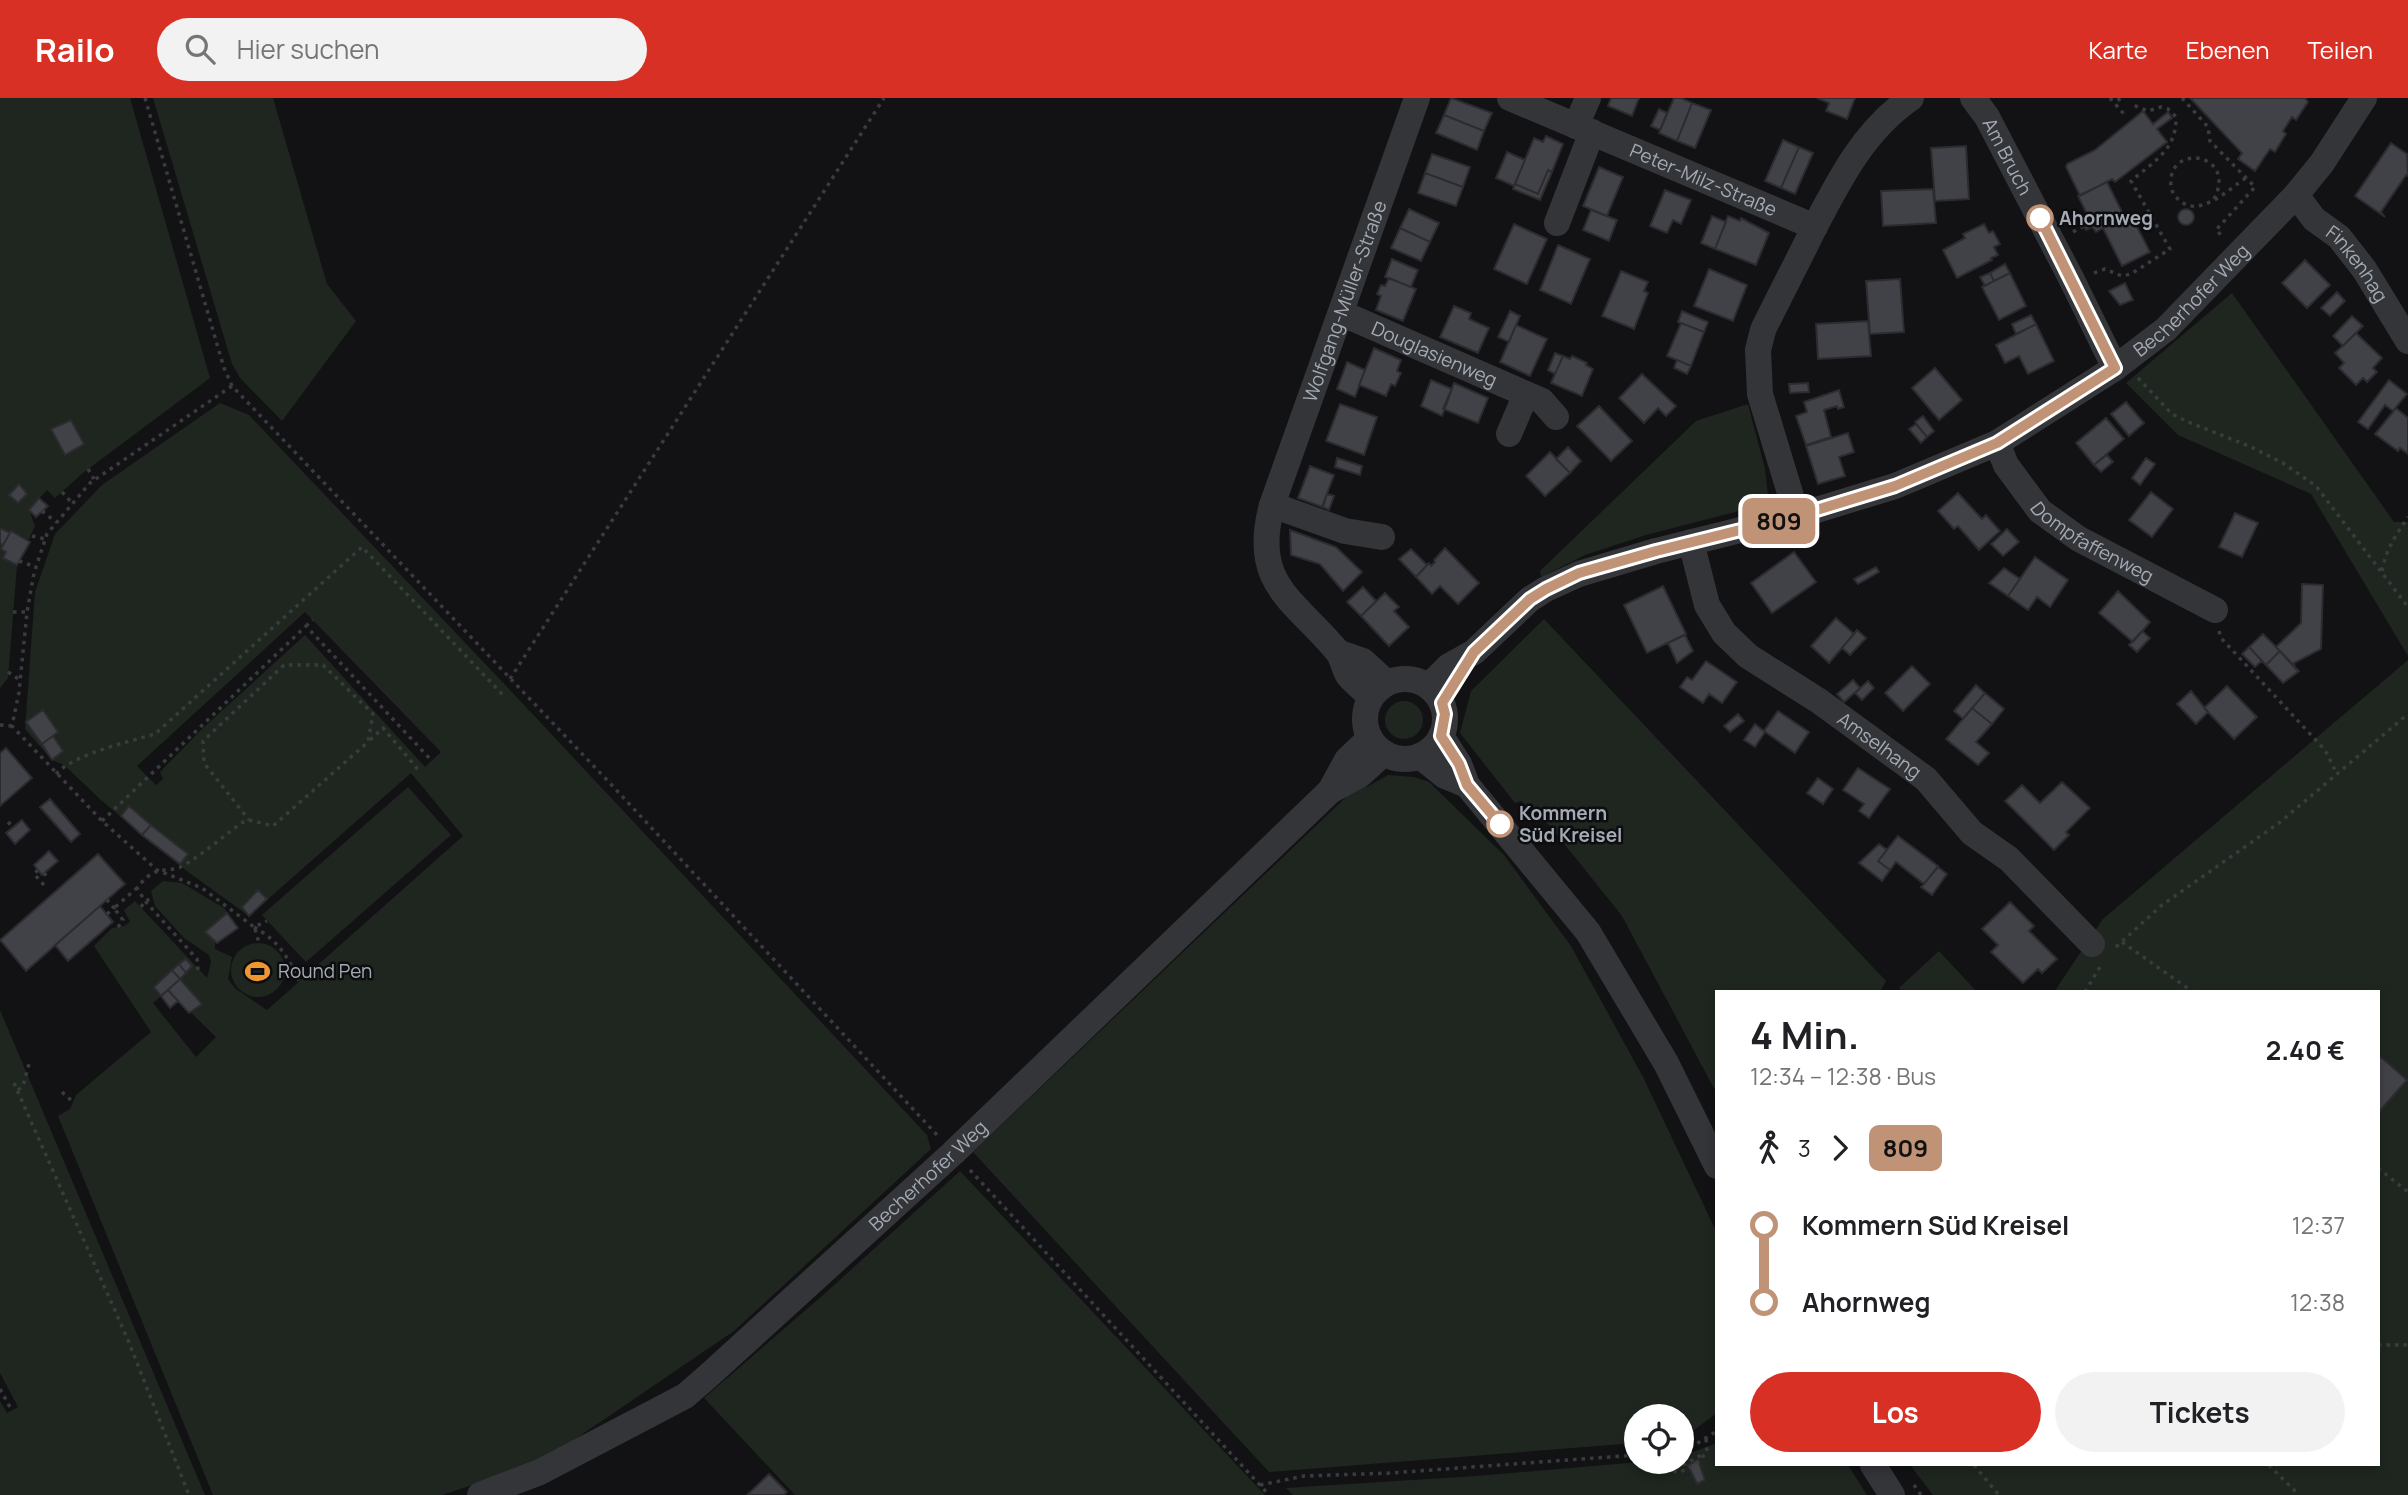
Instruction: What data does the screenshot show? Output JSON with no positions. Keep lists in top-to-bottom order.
{
  "streets": {
    "street": [
      "Am Bruch",
      "Peter-Milz-Straße",
      "Finkenhag",
      "Becherhofer Weg",
      "Wolfgang-Müller-Straße",
      "Douglasienweg",
      "Dompfaffenweg",
      "Amselhang"
    ]
  },
  "crossings": [
    ["Am Bruch", "Becherhofer Weg"],
    ["Finkenhag", "Becherhofer Weg"],
    ["Becherhofer Weg", "Wolfgang-Müller-Straße"],
    ["Becherhofer Weg", "Dompfaffenweg"],
    ["Becherhofer Weg", "Amselhang"],
    ["Wolfgang-Müller-Straße", "Douglasienweg"]
  ],
  "places": {
    "other": ["Ahornweg", "Kommern Süd Kreisel"],
    "sports": ["Round Pen"]
  },
  "lines": ["bus line 809"],
  "page": {
    "header": "Railo",
    "search": "Hier suchen",
    "nav": ["Karte", "Ebenen", "Teilen"],
    "on_map": "809",
    "heading": ["4 Min.", "12:34 – 12:38 · Bus", "2.40 €"],
    "legs": ["3", "809"],
    "list": [
      {
        "name": "Kommern Süd Kreisel",
        "value": "12:37"
      },
      {
        "name": "Ahornweg",
        "value": "12:38"
      }
    ],
    "buttons": ["Los", "Tickets"]
  }
}
